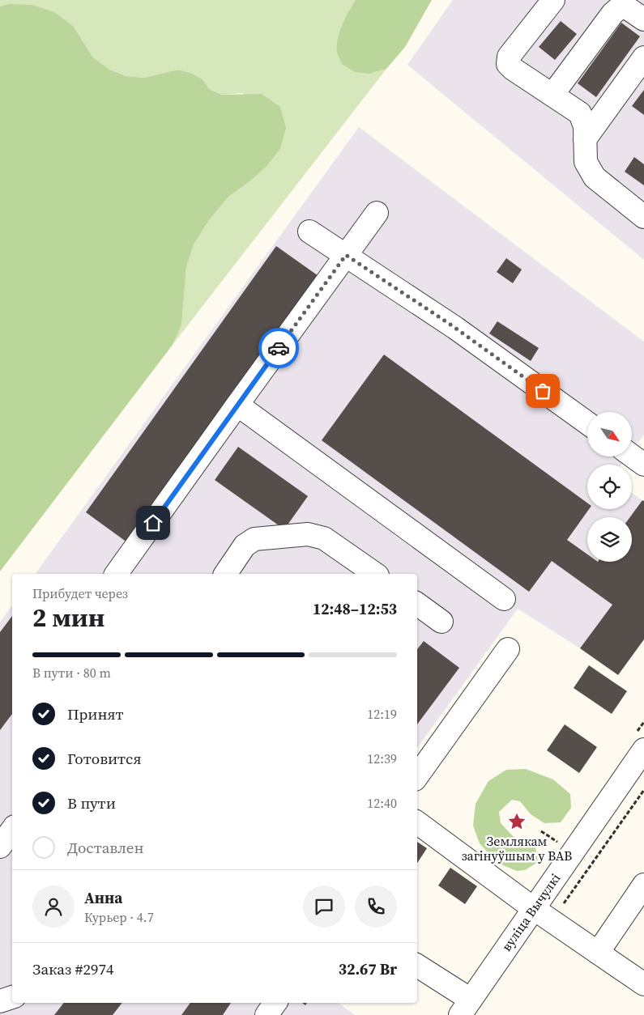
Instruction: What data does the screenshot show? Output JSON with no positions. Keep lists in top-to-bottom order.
{
  "streets": {
    "street": ["вуліца Вычулкі"]
  },
  "places": {
    "place": ["Землякам загінуўшым у ВАВ"]
  },
  "north": "bottom right",
  "page": {
    "heading": ["2 мин", "Прибудет через", "12:48–12:53"],
    "panel": [
      "Анна",
      "Курьер · 4.7",
      "Заказ #2974",
      "32.67 Br"
    ],
    "bar": "В пути · 80 m",
    "list": [
      ["Принят", "12:19"],
      ["Готовится", "12:39"],
      ["В пути", "12:40"],
      "Доставлен"
    ]
  }
}
